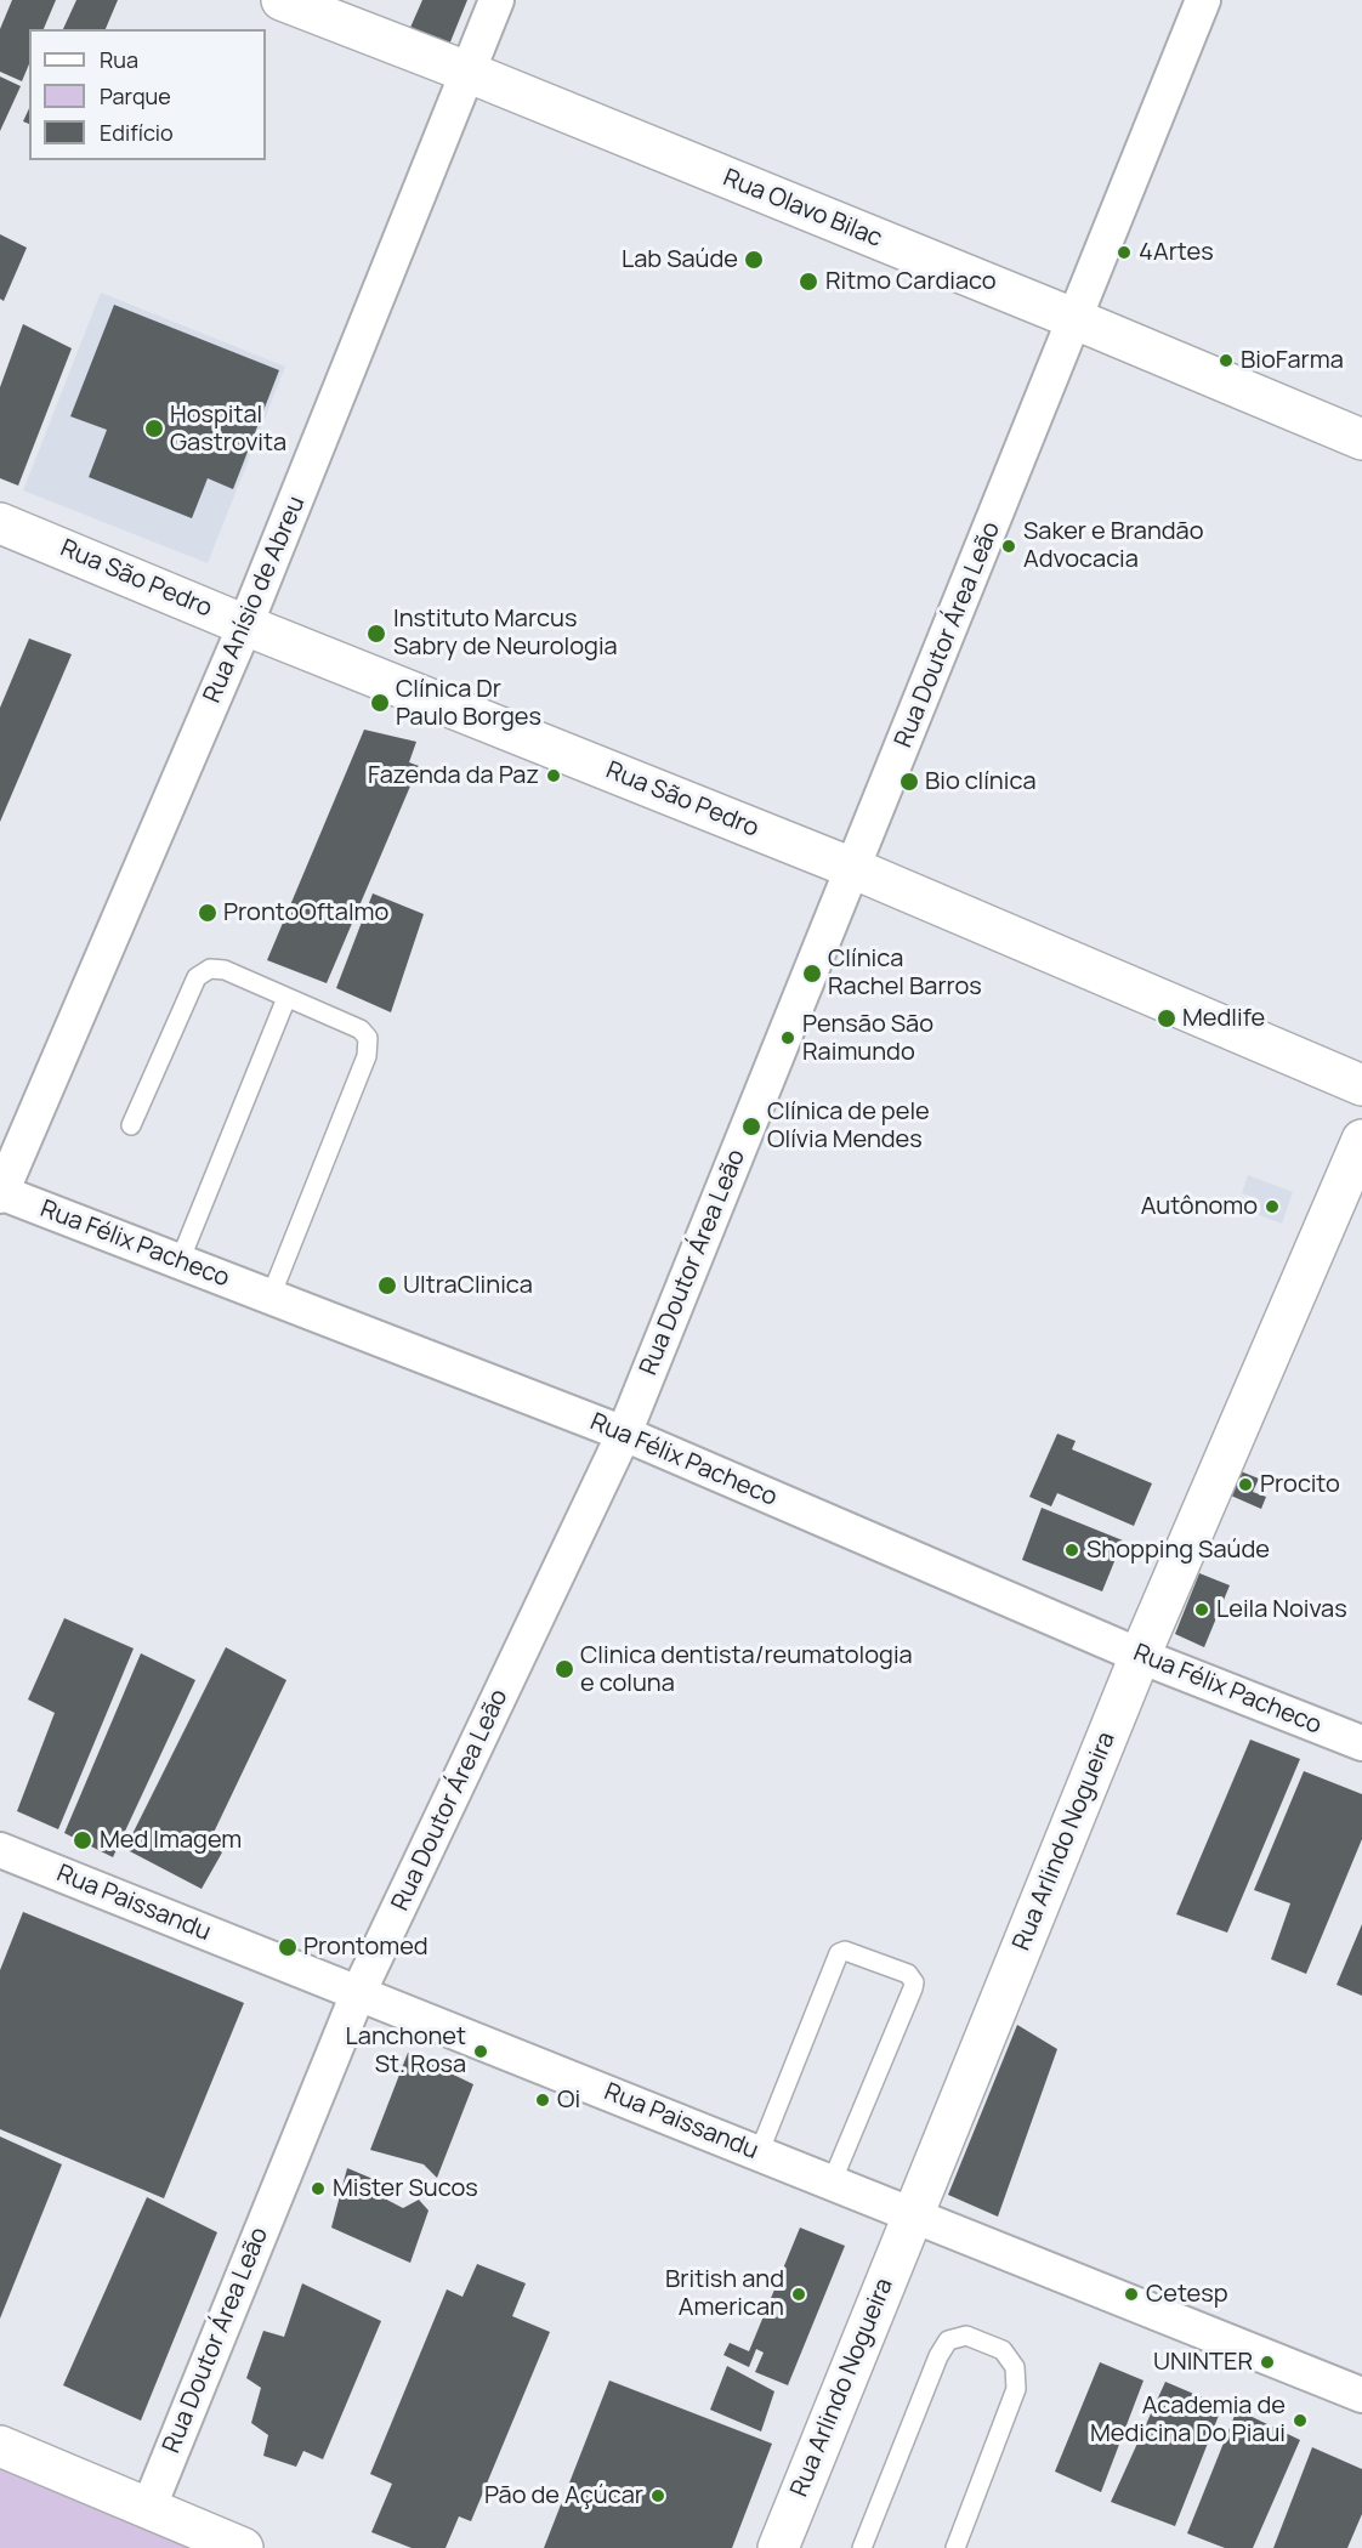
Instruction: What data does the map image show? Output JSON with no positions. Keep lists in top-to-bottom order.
{
  "streets": {
    "street": [
      "Rua Olavo Bilac",
      "Rua São Pedro",
      "Rua Anísio de Abreu",
      "Rua Doutor Área Leão",
      "Rua Félix Pacheco",
      "Rua Arlindo Nogueira",
      "Rua Paissandu"
    ]
  },
  "crossings": [
    ["Rua Olavo Bilac", "Rua Anísio de Abreu"],
    ["Rua Olavo Bilac", "Rua Doutor Área Leão"],
    ["Rua São Pedro", "Rua Anísio de Abreu"],
    ["Rua São Pedro", "Rua Doutor Área Leão"],
    ["Rua Anísio de Abreu", "Rua Félix Pacheco"],
    ["Rua Doutor Área Leão", "Rua Félix Pacheco"],
    ["Rua Doutor Área Leão", "Rua Paissandu"],
    ["Rua Félix Pacheco", "Rua Arlindo Nogueira"],
    ["Rua Arlindo Nogueira", "Rua Paissandu"]
  ],
  "places": [
    "4Artes",
    "Lab Saúde",
    "Ritmo Cardiaco",
    "BioFarma",
    "Hospital Gastrovita",
    "Saker e Brandão Advocacia",
    "Instituto Marcus Sabry de Neurologia",
    "Clínica Dr Paulo Borges",
    "Fazenda da Paz",
    "Bio clínica",
    "ProntoOftalmo",
    "Clínica Rachel Barros",
    "Medlife",
    "Pensão São Raimundo",
    "Clínica de pele Olívia Mendes",
    "Autônomo",
    "UltraClinica",
    "Procito",
    "Shopping Saúde",
    "Leila Noivas",
    "Clinica dentista/reumatologia e coluna",
    "Med Imagem",
    "Prontomed",
    "Lanchonet St. Rosa",
    "Oi",
    "Mister Sucos",
    "British and American",
    "Cetesp",
    "UNINTER",
    "Academia de Medicina Do Piaui",
    "Pão de Açúcar"
  ],
  "legend": ["Rua", "Parque", "Edifício"]
}
